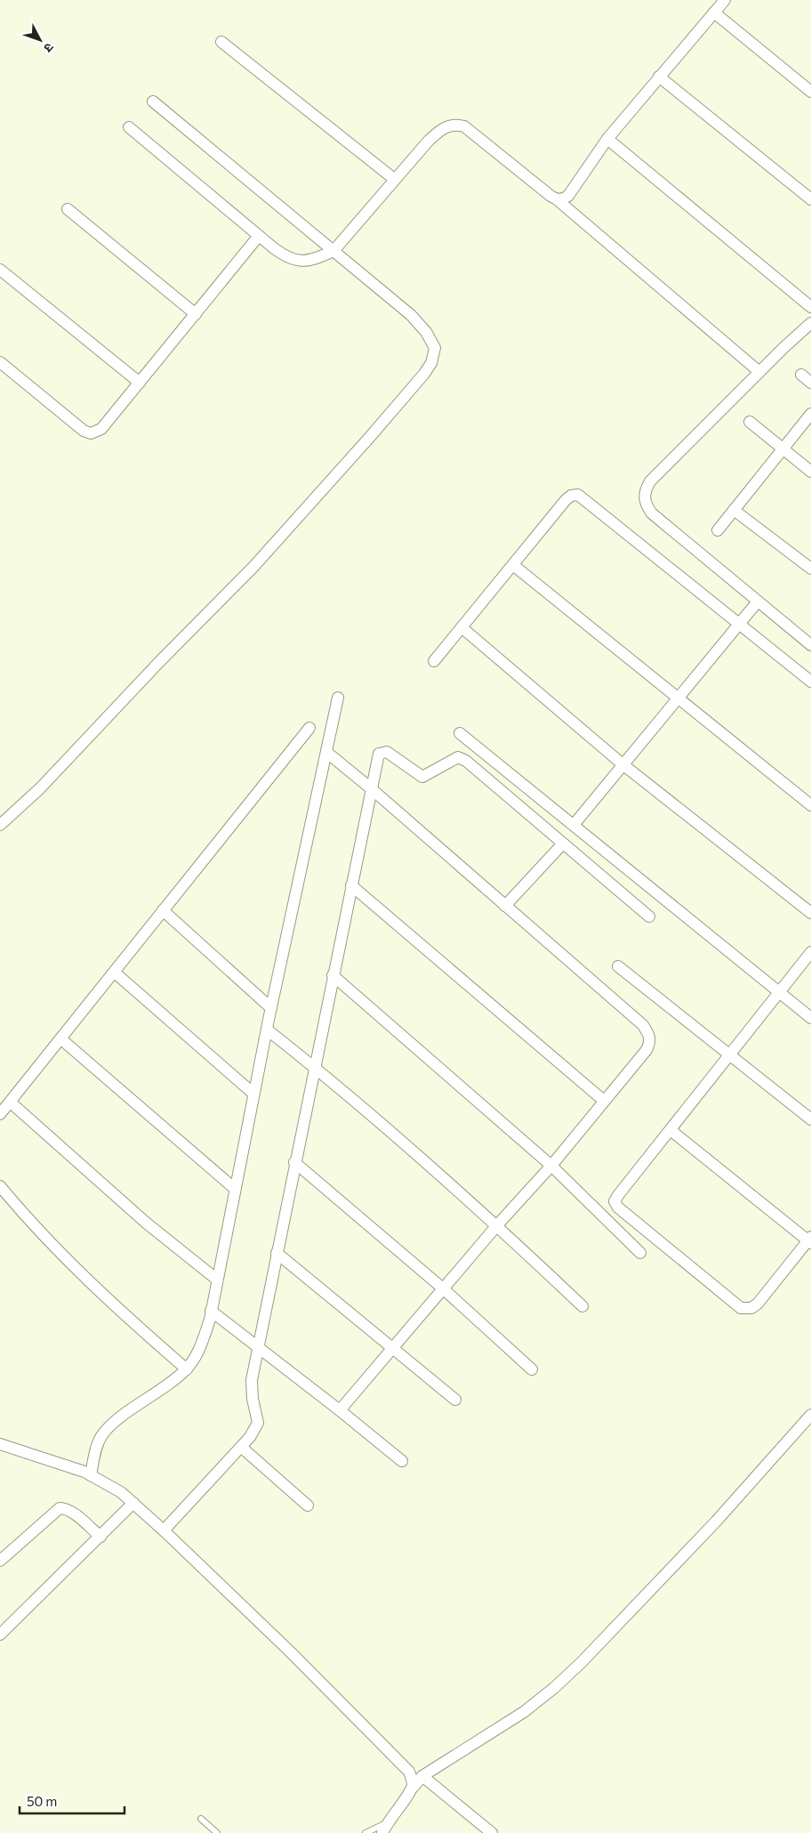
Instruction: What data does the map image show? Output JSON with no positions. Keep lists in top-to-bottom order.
{
  "scale_bar": "50 m",
  "north": "bottom right"
}
